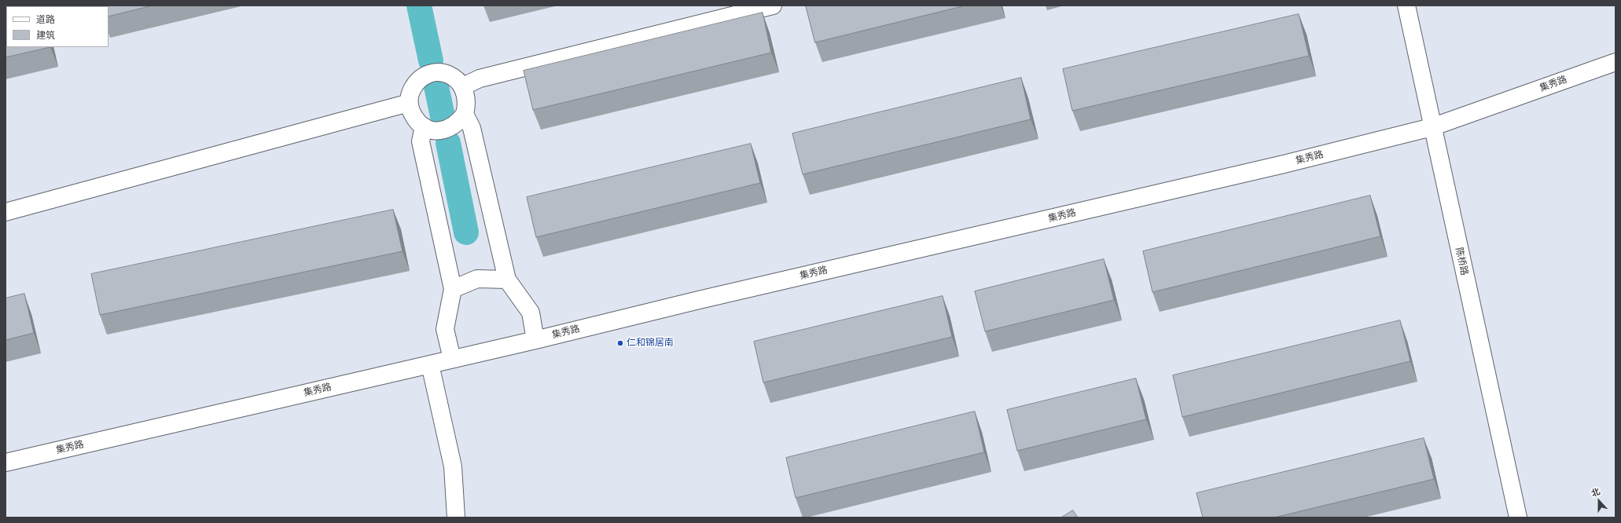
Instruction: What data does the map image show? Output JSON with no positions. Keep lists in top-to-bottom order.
{
  "streets": {
    "street": ["集秀路", "陈桥路"]
  },
  "crossings": [
    ["集秀路", "陈桥路"]
  ],
  "places": ["仁和锦居南"],
  "legend": ["道路", "建筑"],
  "north": "top"
}
